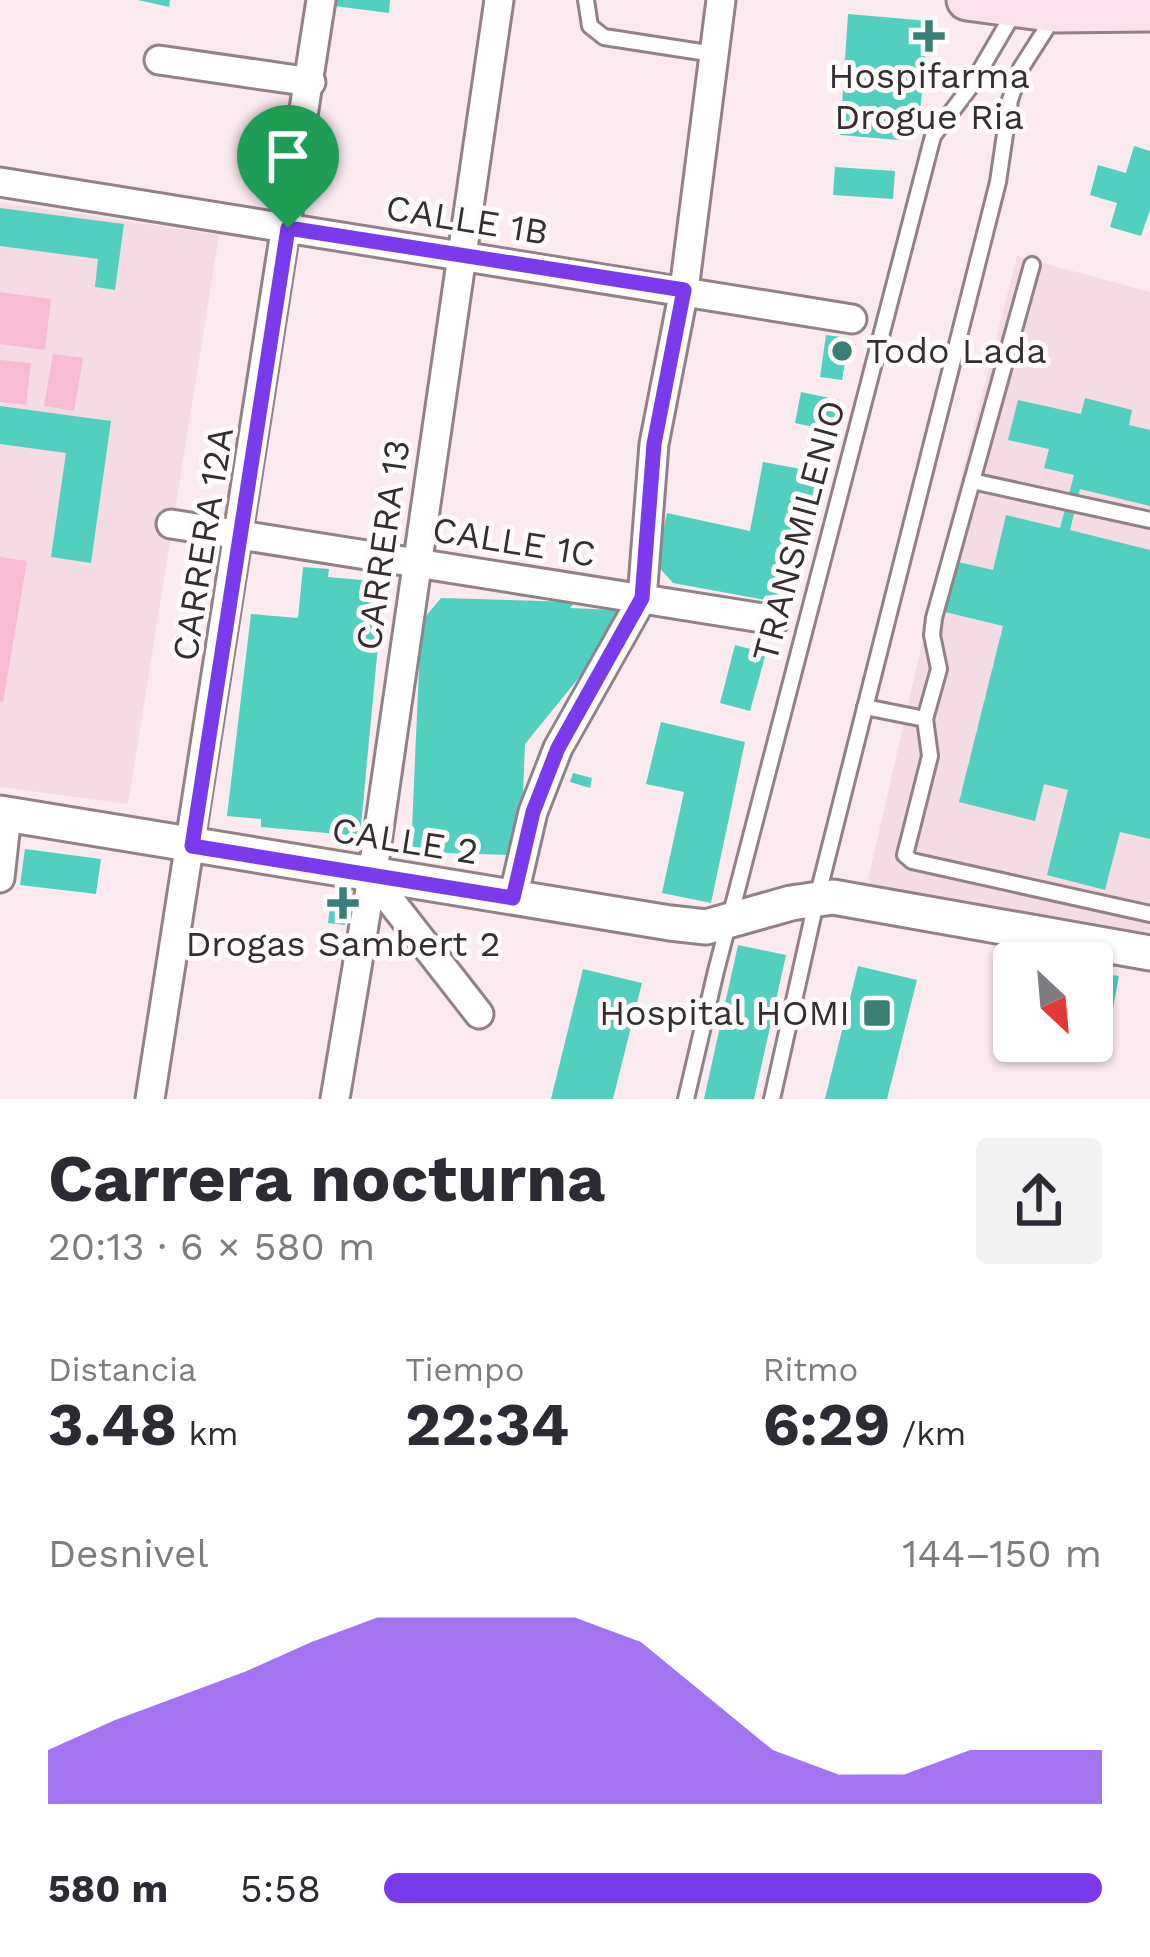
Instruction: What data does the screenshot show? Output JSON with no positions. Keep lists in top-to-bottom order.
{
  "streets": {
    "street": [
      "CALLE 1B",
      "CALLE 1C",
      "CARRERA 12A",
      "CARRERA 13",
      "CALLE 2"
    ],
    "lane": ["TRANSMILENIO"]
  },
  "crossings": [
    ["CALLE 1B", "CARRERA 12A"],
    ["CALLE 1B", "CARRERA 13"],
    ["TRANSMILENIO", "CALLE 2"],
    ["CALLE 1C", "CARRERA 12A"],
    ["CALLE 1C", "CARRERA 13"],
    ["CARRERA 12A", "CALLE 2"],
    ["CARRERA 13", "CALLE 2"]
  ],
  "places": {
    "health": ["Hospifarma Drogue Ria", "Drogas Sambert 2"],
    "other": ["Todo Lada"],
    "transit": ["Hospital HOMI"]
  },
  "north": "bottom right",
  "page": {
    "heading": ["Carrera nocturna", "20:13 · 6 × 580 m"],
    "stats": [
      ["Distancia", "3.48 km"],
      ["Tiempo", "22:34"],
      ["Ritmo", "6:29 /km"]
    ],
    "chart": ["Desnivel", "144–150 m"],
    "list": [
      {
        "name": "580 m",
        "note": "5:58"
      }
    ]
  }
}
